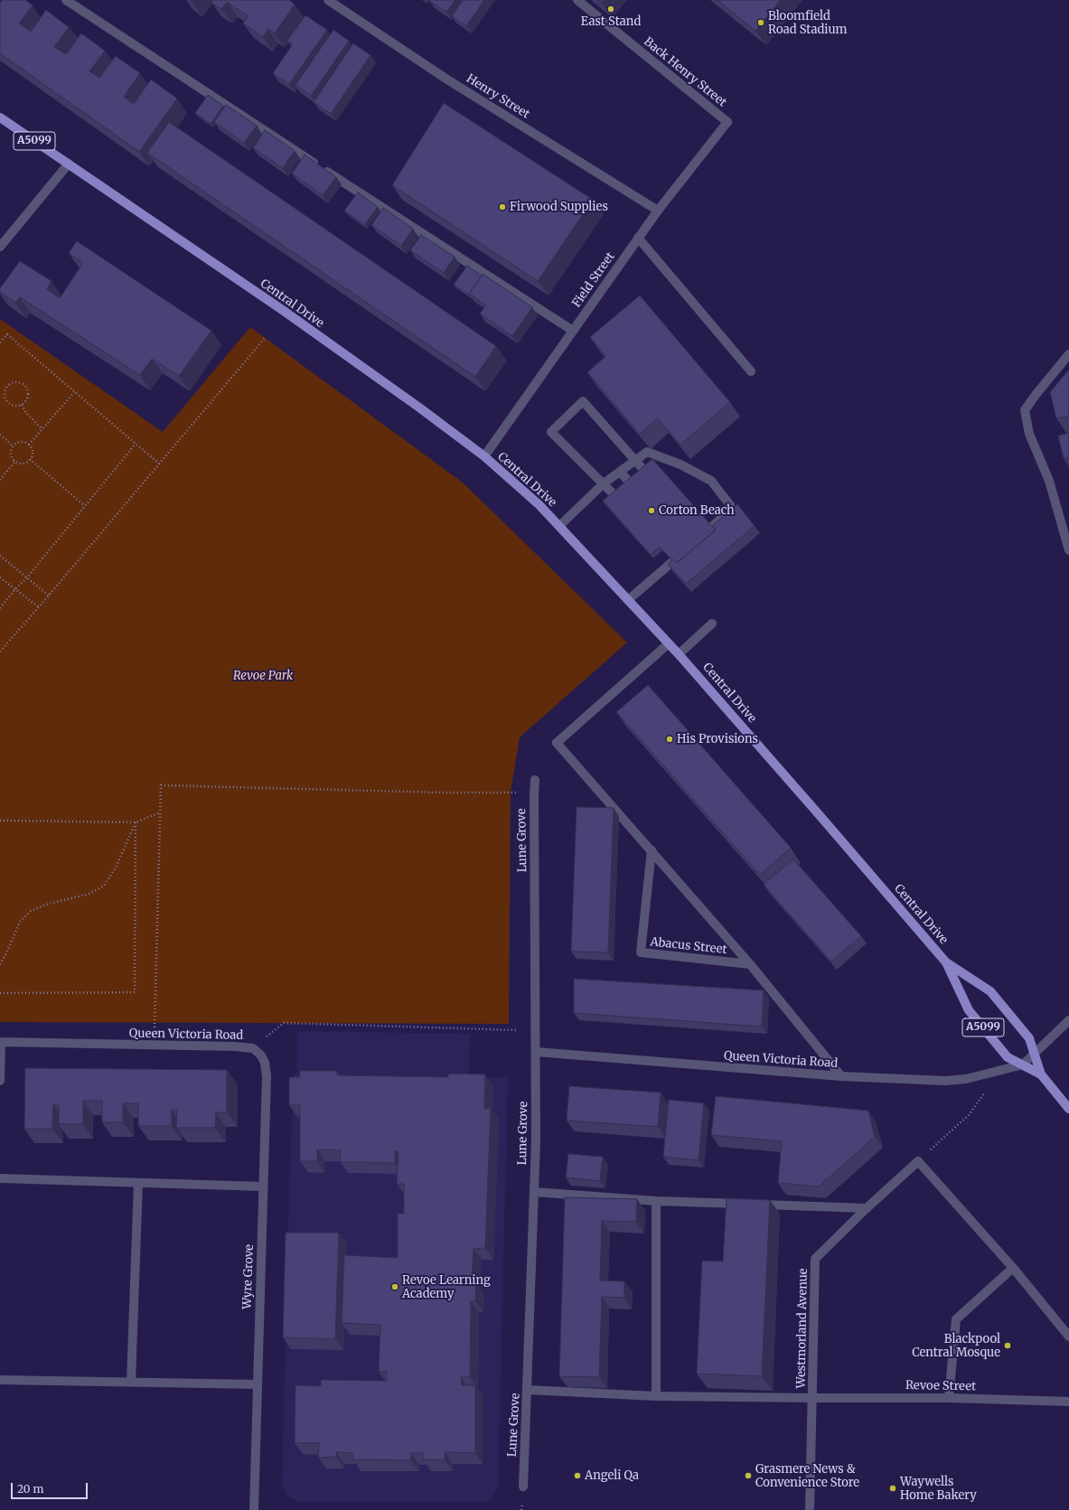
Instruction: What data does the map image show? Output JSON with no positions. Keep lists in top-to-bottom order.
{
  "streets": {
    "main road": ["A5099", "Central Drive"],
    "street": [
      "Back Henry Street",
      "Henry Street",
      "Field Street",
      "Lune Grove",
      "Abacus Street",
      "Queen Victoria Road",
      "Wyre Grove",
      "Westmorland Avenue",
      "Revoe Street"
    ]
  },
  "crossings": [
    ["Back Henry Street", "Field Street"],
    ["Henry Street", "Field Street"],
    ["Field Street", "Central Drive"],
    ["Central Drive", "Abacus Street"],
    ["Central Drive", "Queen Victoria Road"],
    ["Lune Grove", "Queen Victoria Road"],
    ["Lune Grove", "Revoe Street"],
    ["Abacus Street", "Queen Victoria Road"],
    ["Queen Victoria Road", "Wyre Grove"],
    ["Westmorland Avenue", "Revoe Street"]
  ],
  "parks": ["Revoe Park"],
  "places": [
    "East Stand",
    "Bloomfield Road Stadium",
    "Firwood Supplies",
    "Corton Beach",
    "His Provisions",
    "Revoe Learning Academy",
    "Blackpool Central Mosque",
    "Angeli Qa",
    "Grasmere News & Convenience Store",
    "Waywells Home Bakery"
  ],
  "scale_bar": "20 m"
}
